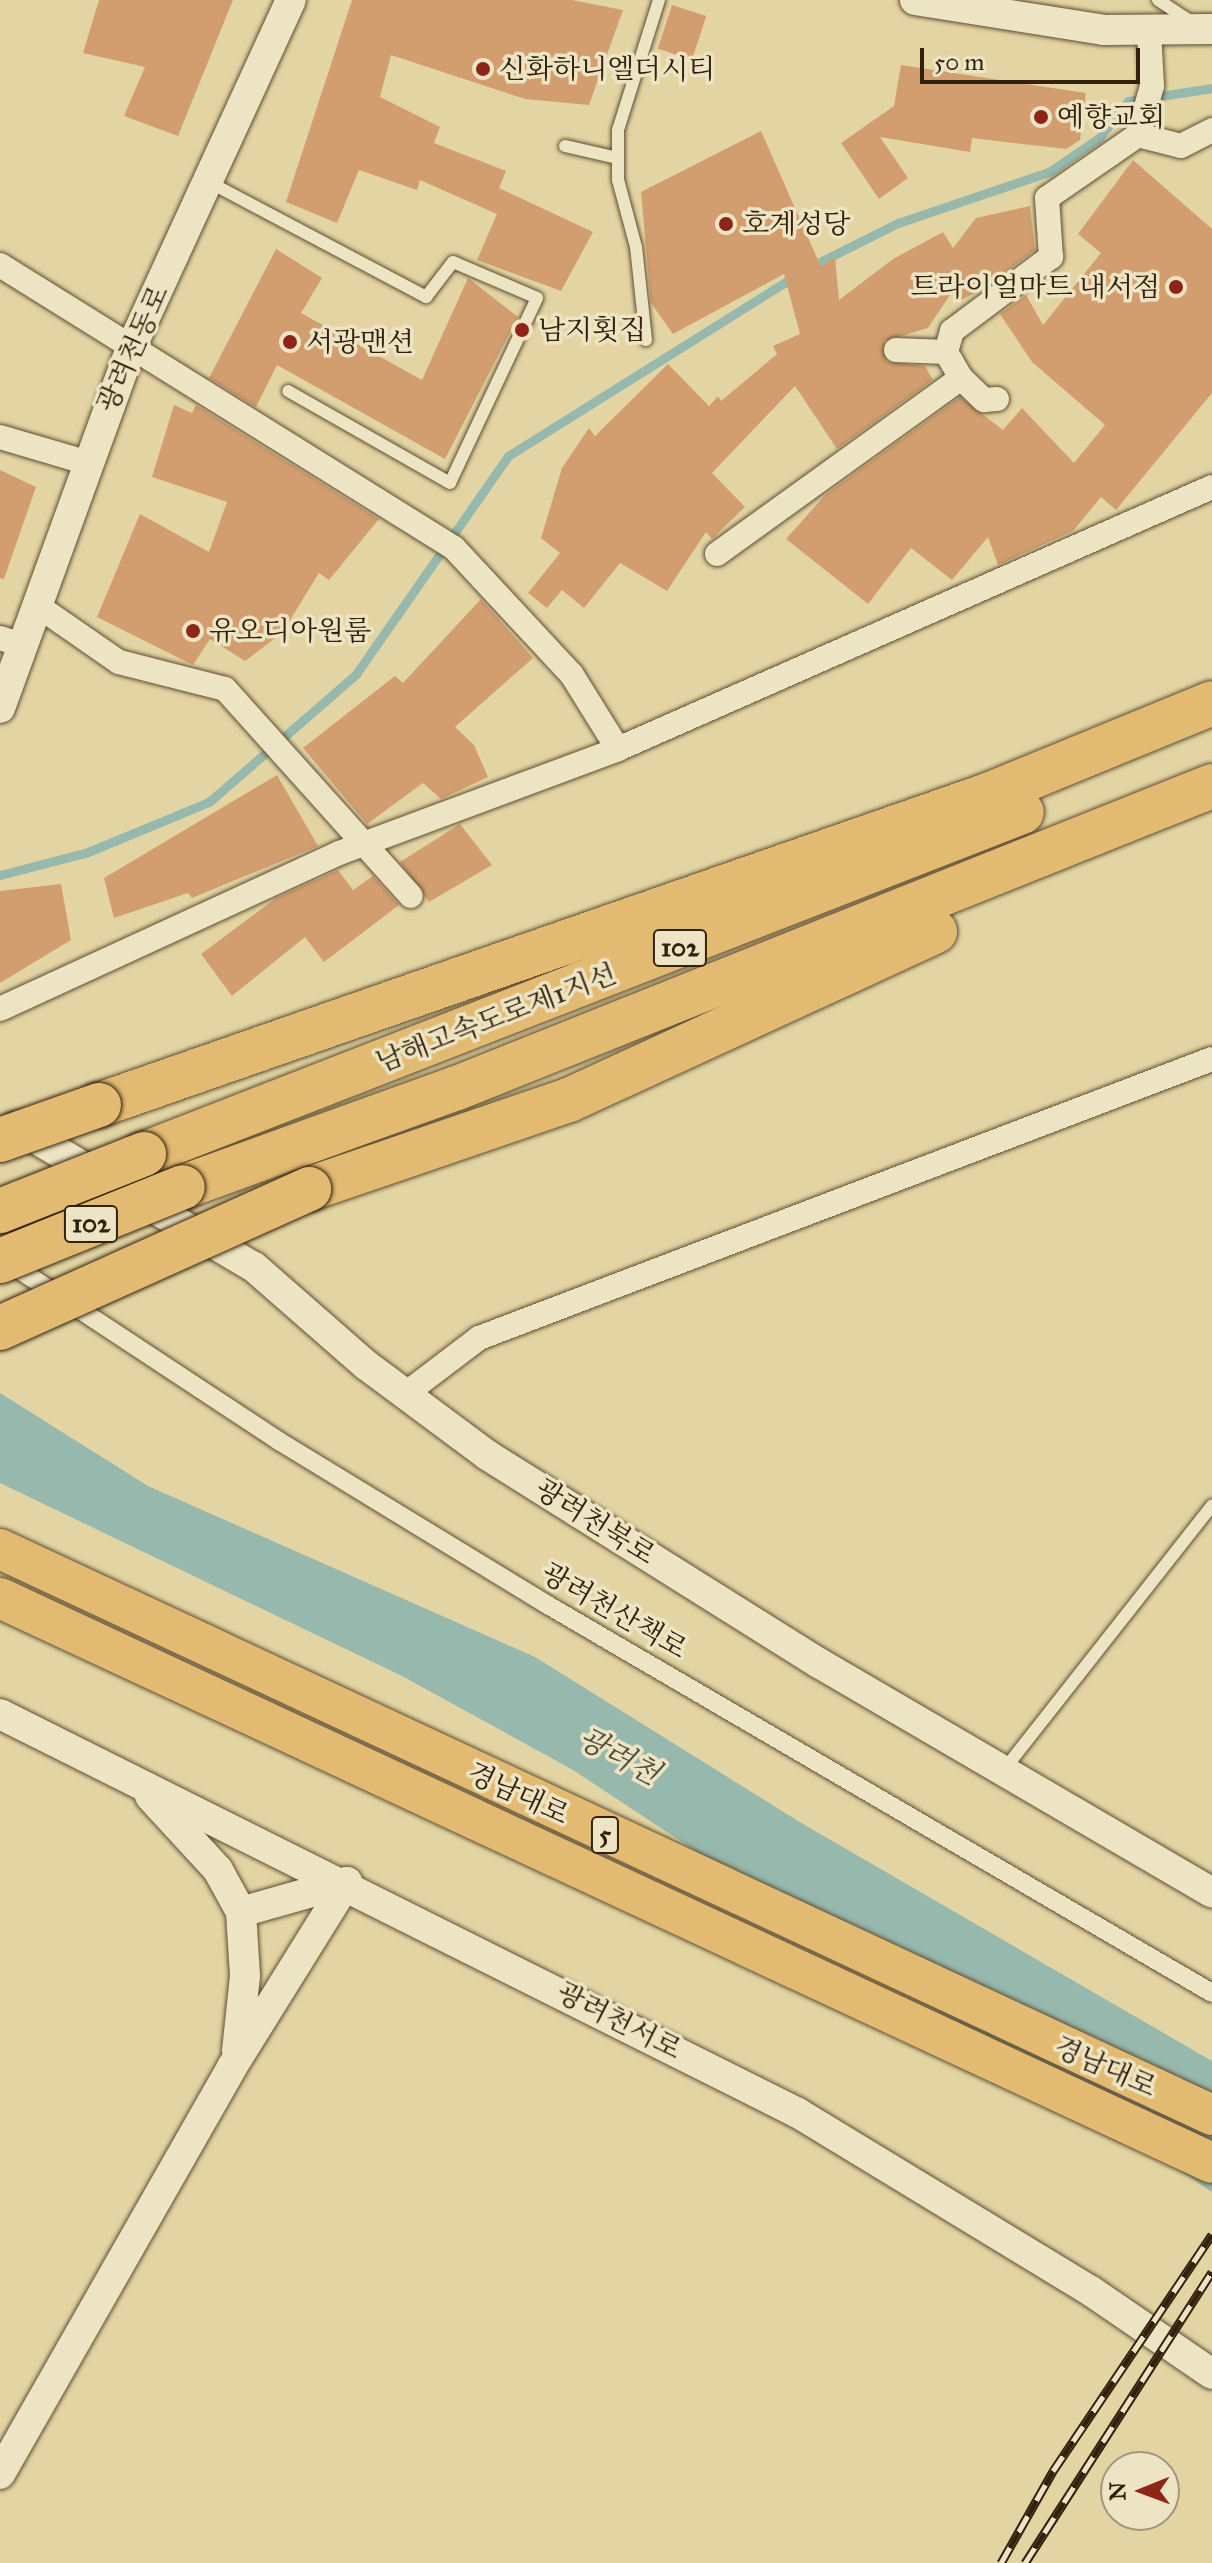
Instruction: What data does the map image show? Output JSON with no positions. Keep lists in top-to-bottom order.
{
  "streets": {
    "highway": [
      "102",
      "남해고속도로제1지선",
      "경남대로",
      "5"
    ],
    "street": [
      "광려천동로",
      "광려천북로",
      "광려천산책로",
      "광려천서로"
    ]
  },
  "crossings": [
    ["남해고속도로제1지선", "광려천산책로"]
  ],
  "water": ["광려천"],
  "places": [
    "신화하니엘더시티",
    "예향교회",
    "호계성당",
    "트라이얼마트 내서점",
    "남지횟집",
    "서광맨션",
    "유오디아원룸"
  ],
  "scale_bar": "50 m",
  "north": "left"
}
